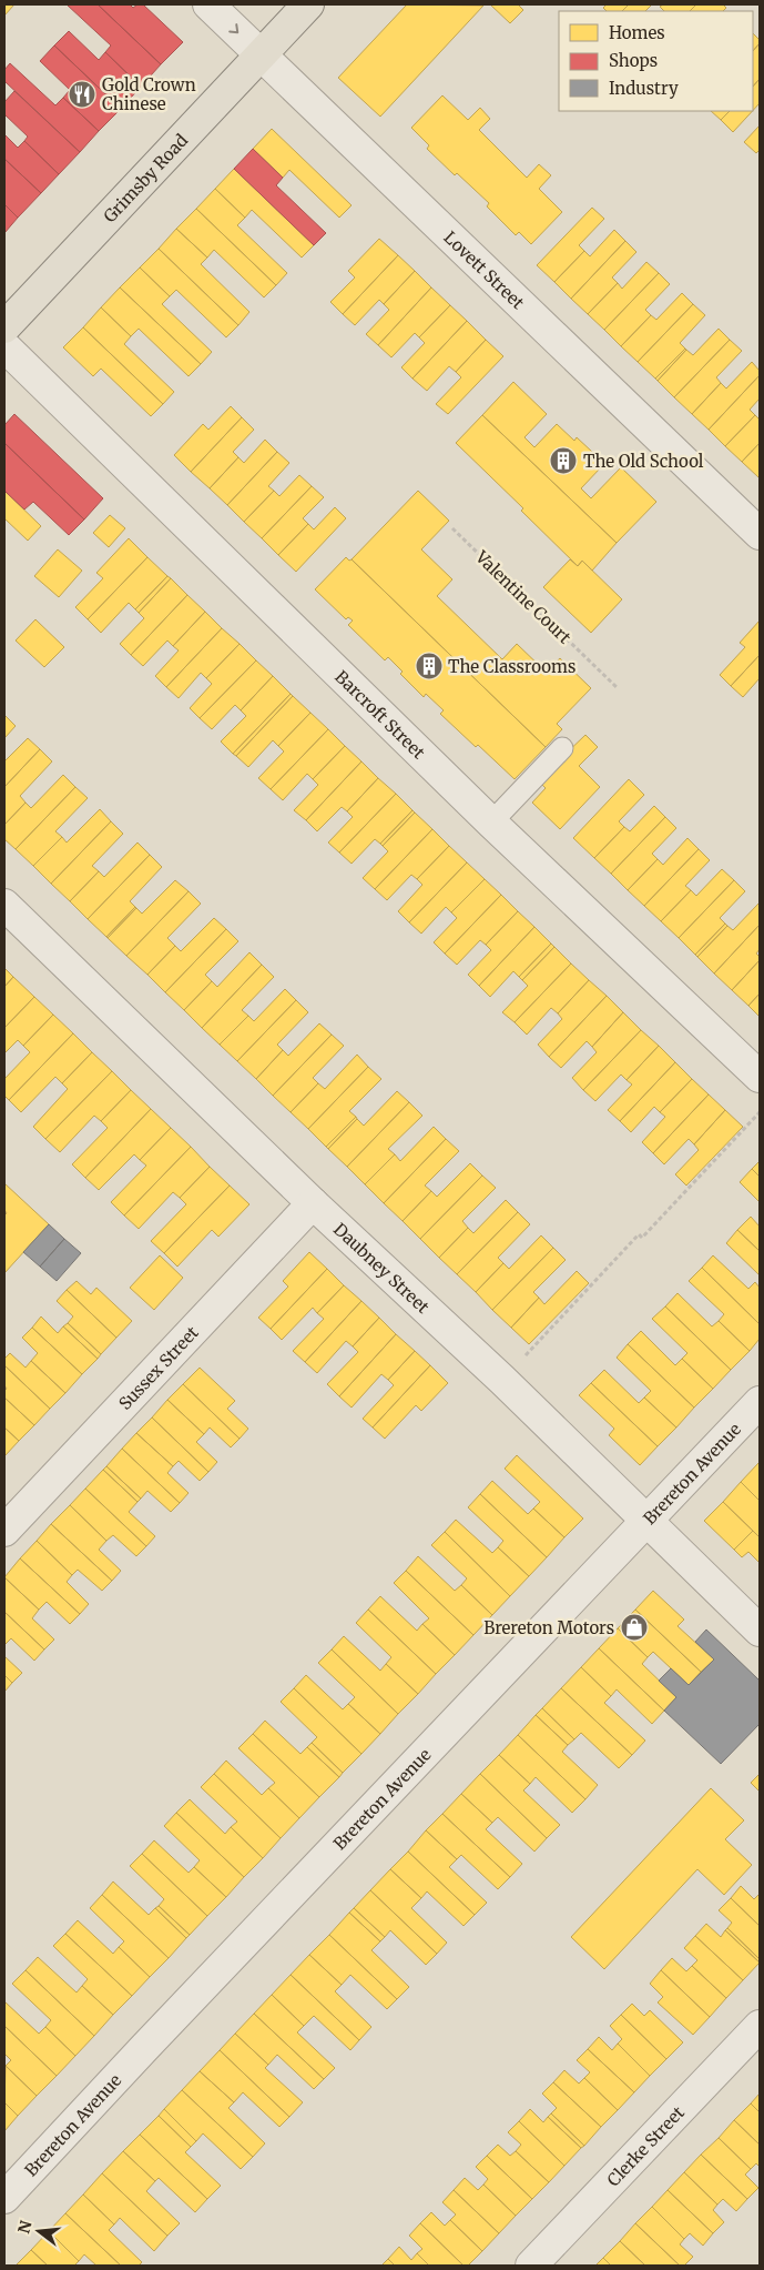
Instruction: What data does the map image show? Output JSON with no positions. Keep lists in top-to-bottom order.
{
  "streets": {
    "main road": ["Grimsby Road"],
    "street": [
      "Lovett Street",
      "Barcroft Street",
      "Daubney Street",
      "Sussex Street",
      "Brereton Avenue",
      "Clerke Street"
    ],
    "path": ["Valentine Court"]
  },
  "crossings": [
    ["Grimsby Road", "Lovett Street"],
    ["Daubney Street", "Sussex Street"],
    ["Daubney Street", "Brereton Avenue"]
  ],
  "places": {
    "restaurant": ["Gold Crown Chinese"],
    "building": ["The Old School", "The Classrooms"],
    "shop": ["Brereton Motors"]
  },
  "legend": ["Homes", "Shops", "Industry"],
  "north": "left"
}
